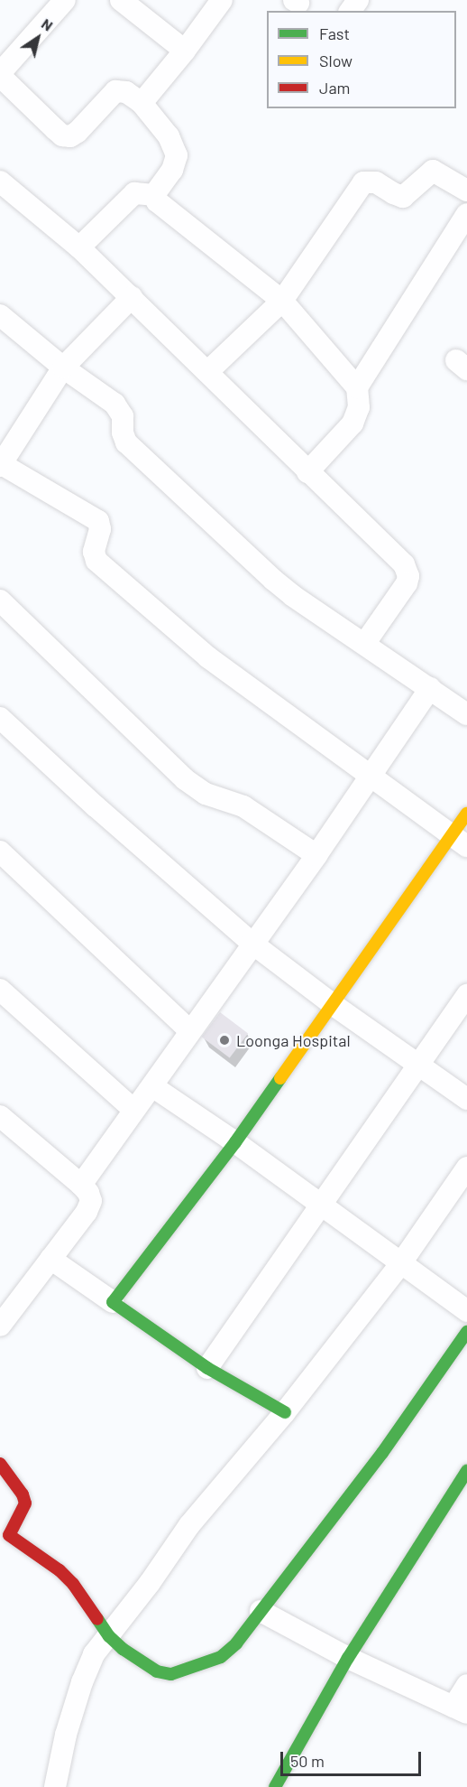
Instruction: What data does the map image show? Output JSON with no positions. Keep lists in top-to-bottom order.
{
  "places": ["Loonga Hospital"],
  "legend": ["Fast", "Slow", "Jam"],
  "scale_bar": "50 m",
  "north": "top right"
}
